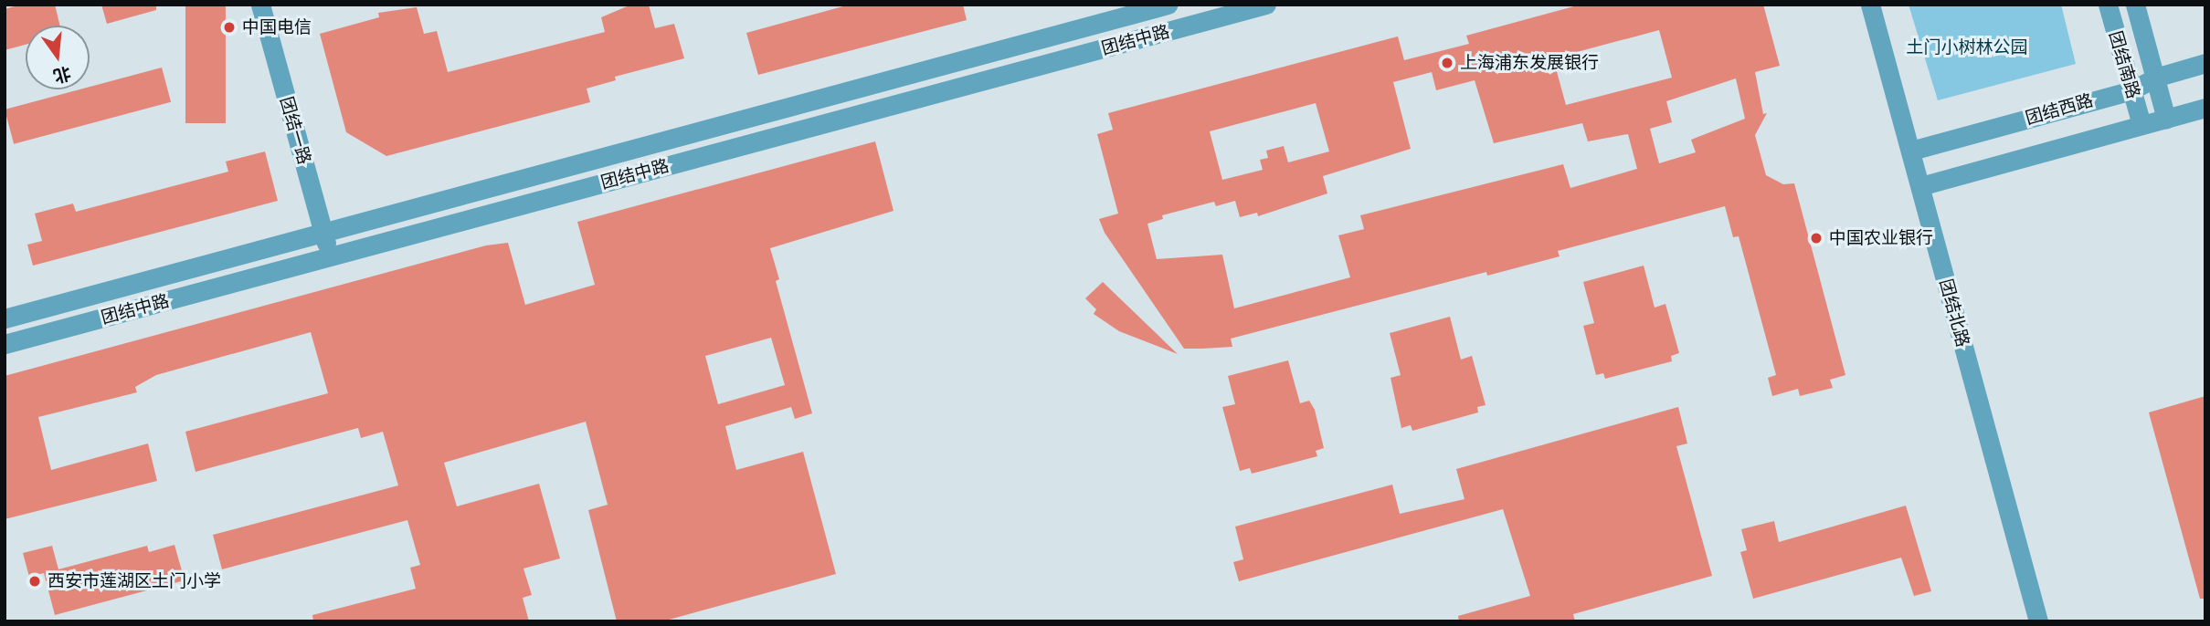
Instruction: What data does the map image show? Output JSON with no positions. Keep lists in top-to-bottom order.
{
  "streets": {
    "street": [
      "团结中路",
      "团结南路",
      "团结西路",
      "团结一路",
      "团结北路"
    ]
  },
  "crossings": [
    ["团结中路", "团结一路"],
    ["团结南路", "团结西路"],
    ["团结西路", "团结北路"]
  ],
  "parks": ["土门小树林公园"],
  "places": [
    "中国电信",
    "上海浦东发展银行",
    "中国农业银行",
    "西安市莲湖区土门小学"
  ],
  "north": "bottom"
}
